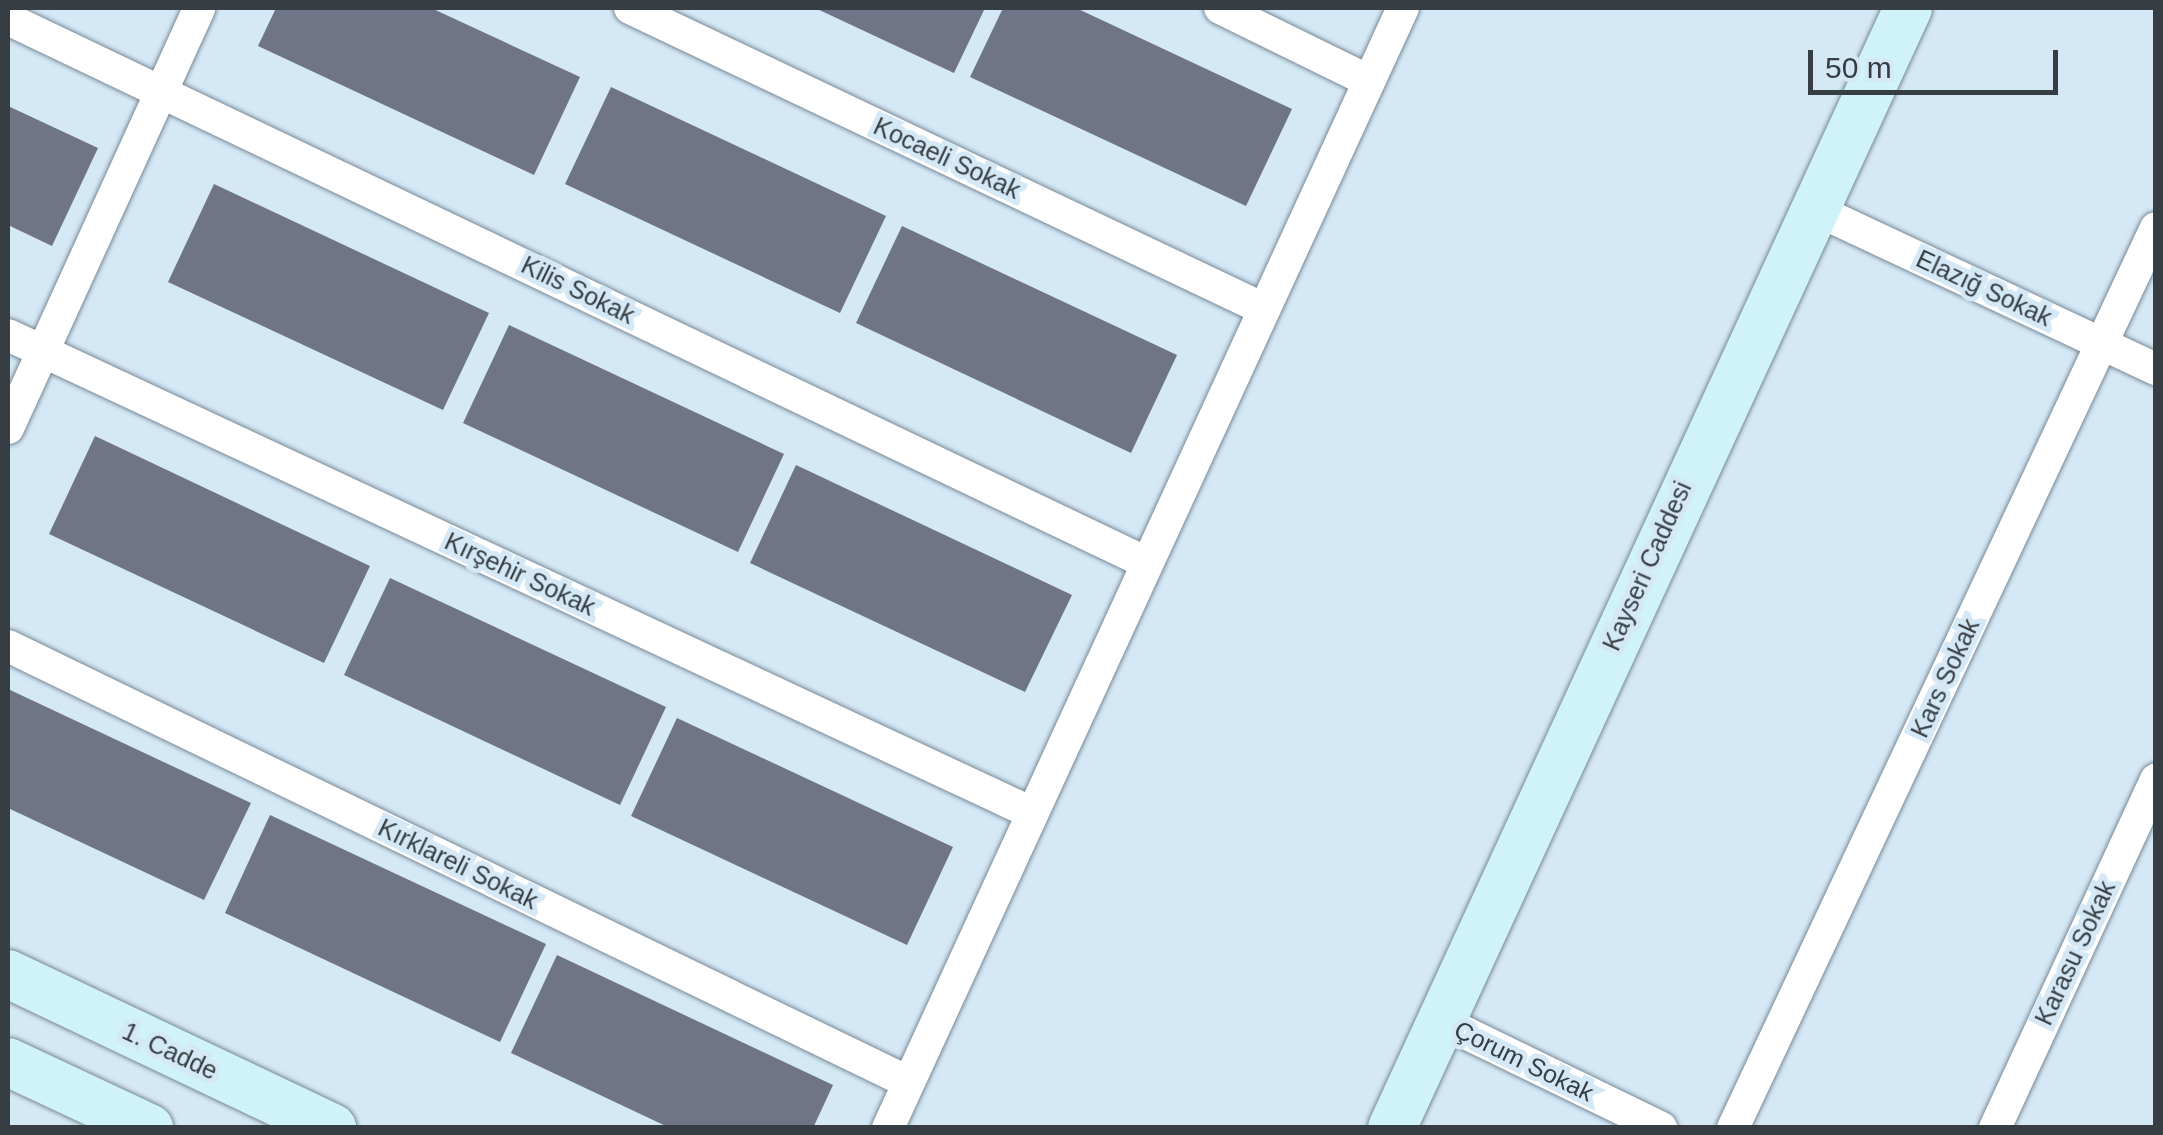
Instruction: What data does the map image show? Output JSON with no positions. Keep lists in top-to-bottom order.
{
  "streets": {
    "street": [
      "Kocaeli Sokak",
      "Elazığ Sokak",
      "Kilis Sokak",
      "Kayseri Caddesi",
      "Kırşehir Sokak",
      "Kars Sokak",
      "Kırklareli Sokak",
      "Karasu Sokak",
      "1. Cadde",
      "Çorum Sokak"
    ]
  },
  "crossings": [
    ["Elazığ Sokak", "Kayseri Caddesi"],
    ["Elazığ Sokak", "Kars Sokak"],
    ["Kayseri Caddesi", "Çorum Sokak"]
  ],
  "scale_bar": "50 m"
}
